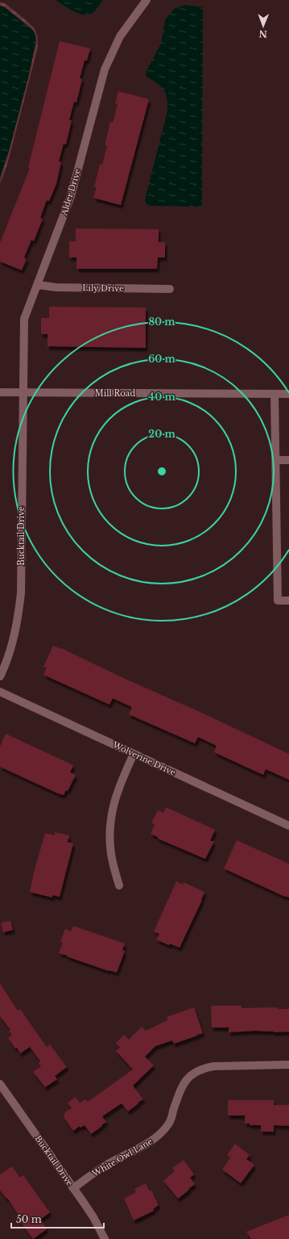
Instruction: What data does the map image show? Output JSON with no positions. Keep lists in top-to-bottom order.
{
  "streets": {
    "street": [
      "Alder Drive",
      "Lily Drive",
      "Mill Road",
      "Bucktail Drive",
      "Wolverine Drive",
      "White Owl Lane"
    ]
  },
  "crossings": [
    ["Alder Drive", "Lily Drive"],
    ["Alder Drive", "Mill Road"],
    ["Alder Drive", "Bucktail Drive"],
    ["Mill Road", "Bucktail Drive"],
    ["Bucktail Drive", "White Owl Lane"]
  ],
  "scale_bar": "50 m",
  "north": "bottom",
  "rings": [
    "80 m",
    "60 m",
    "40 m",
    "20 m"
  ]
}
